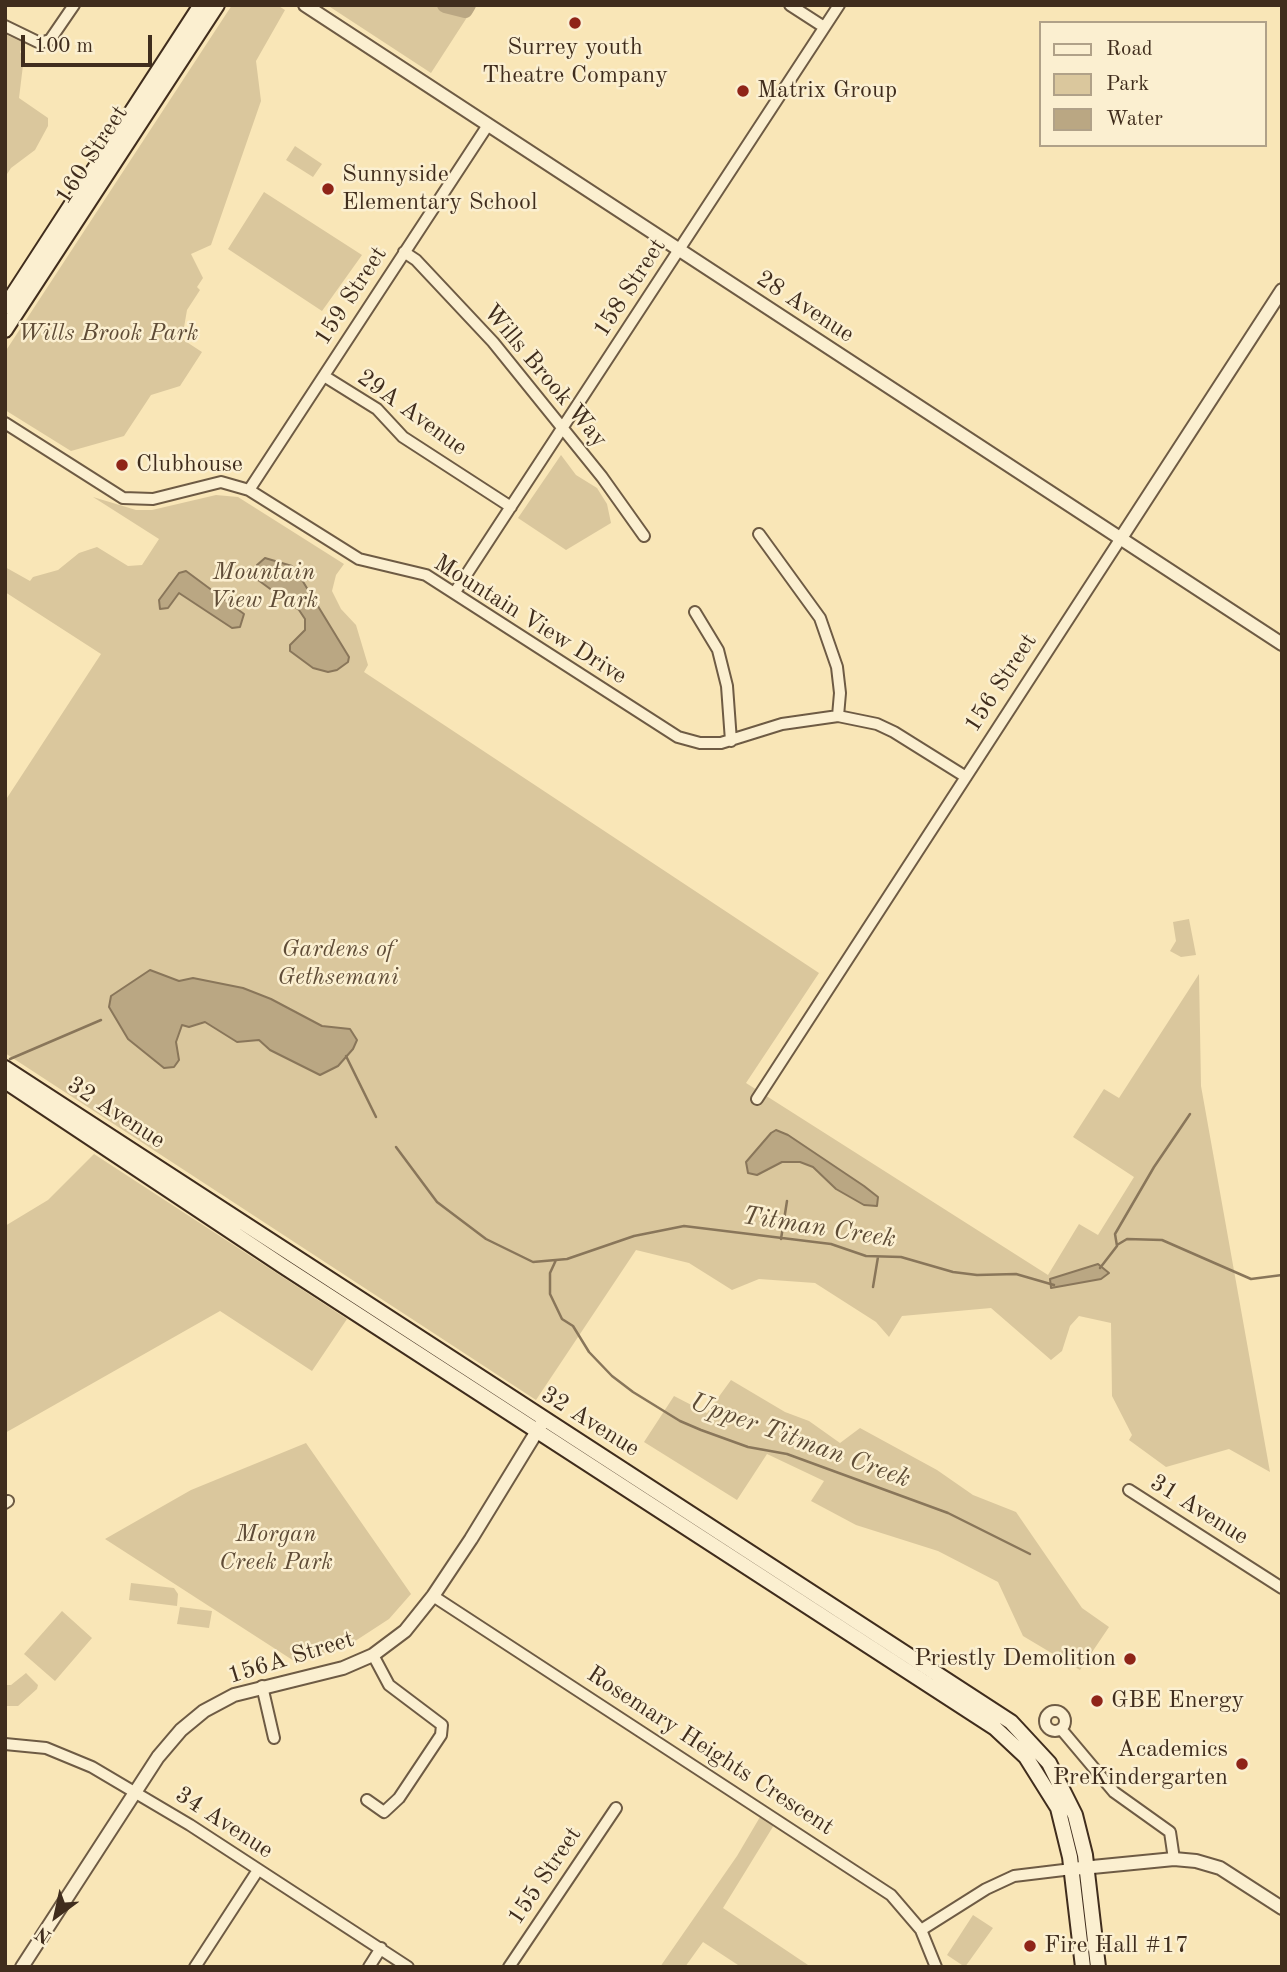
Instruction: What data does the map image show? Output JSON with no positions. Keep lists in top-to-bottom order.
{
  "streets": {
    "main road": ["160 Street", "32 Avenue"],
    "street": [
      "158 Street",
      "159 Street",
      "28 Avenue",
      "Wills Brook Way",
      "29A Avenue",
      "Mountain View Drive",
      "156 Street",
      "31 Avenue",
      "156A Street",
      "Rosemary Heights Crescent",
      "34 Avenue",
      "155 Street"
    ]
  },
  "crossings": [
    ["158 Street", "28 Avenue"],
    ["158 Street", "Wills Brook Way"],
    ["158 Street", "29A Avenue"],
    ["158 Street", "Mountain View Drive"],
    ["159 Street", "28 Avenue"],
    ["159 Street", "Wills Brook Way"],
    ["159 Street", "29A Avenue"],
    ["159 Street", "Mountain View Drive"],
    ["28 Avenue", "156 Street"],
    ["Mountain View Drive", "156 Street"],
    ["32 Avenue", "156A Street"],
    ["156A Street", "Rosemary Heights Crescent"],
    ["156A Street", "34 Avenue"]
  ],
  "water": ["Titman Creek", "Upper Titman Creek"],
  "parks": [
    "Wills Brook Park",
    "Mountain View Park",
    "Gardens of Gethsemani",
    "Morgan Creek Park"
  ],
  "places": [
    "Surrey youth Theatre Company",
    "Matrix Group",
    "Sunnyside Elementary School",
    "Clubhouse",
    "Priestly Demolition",
    "GBE Energy",
    "Academics PreKindergarten",
    "Fire Hall #17"
  ],
  "legend": ["Road", "Park", "Water"],
  "scale_bar": "100 m",
  "north": "bottom left"
}
